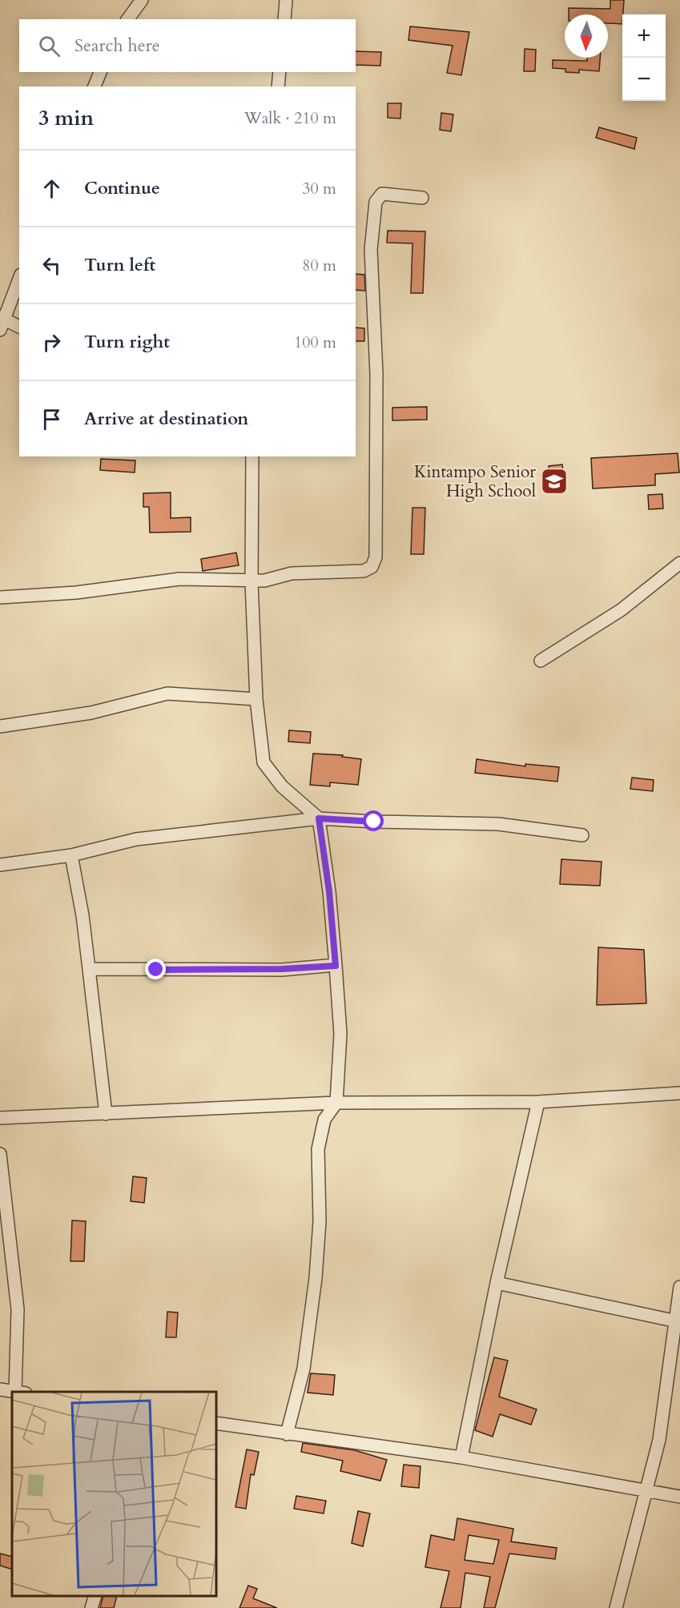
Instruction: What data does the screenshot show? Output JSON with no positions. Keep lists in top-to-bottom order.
{
  "places": {
    "school or university": ["Kintampo Senior High School"]
  },
  "north": "bottom",
  "page": {
    "map_buttons": ["+", "−"],
    "search": "Search here",
    "heading": ["3 min", "Walk · 210 m"],
    "list": [
      ["Continue", "30 m"],
      ["Turn left", "80 m"],
      ["Turn right", "100 m"],
      "Arrive at destination"
    ]
  }
}
